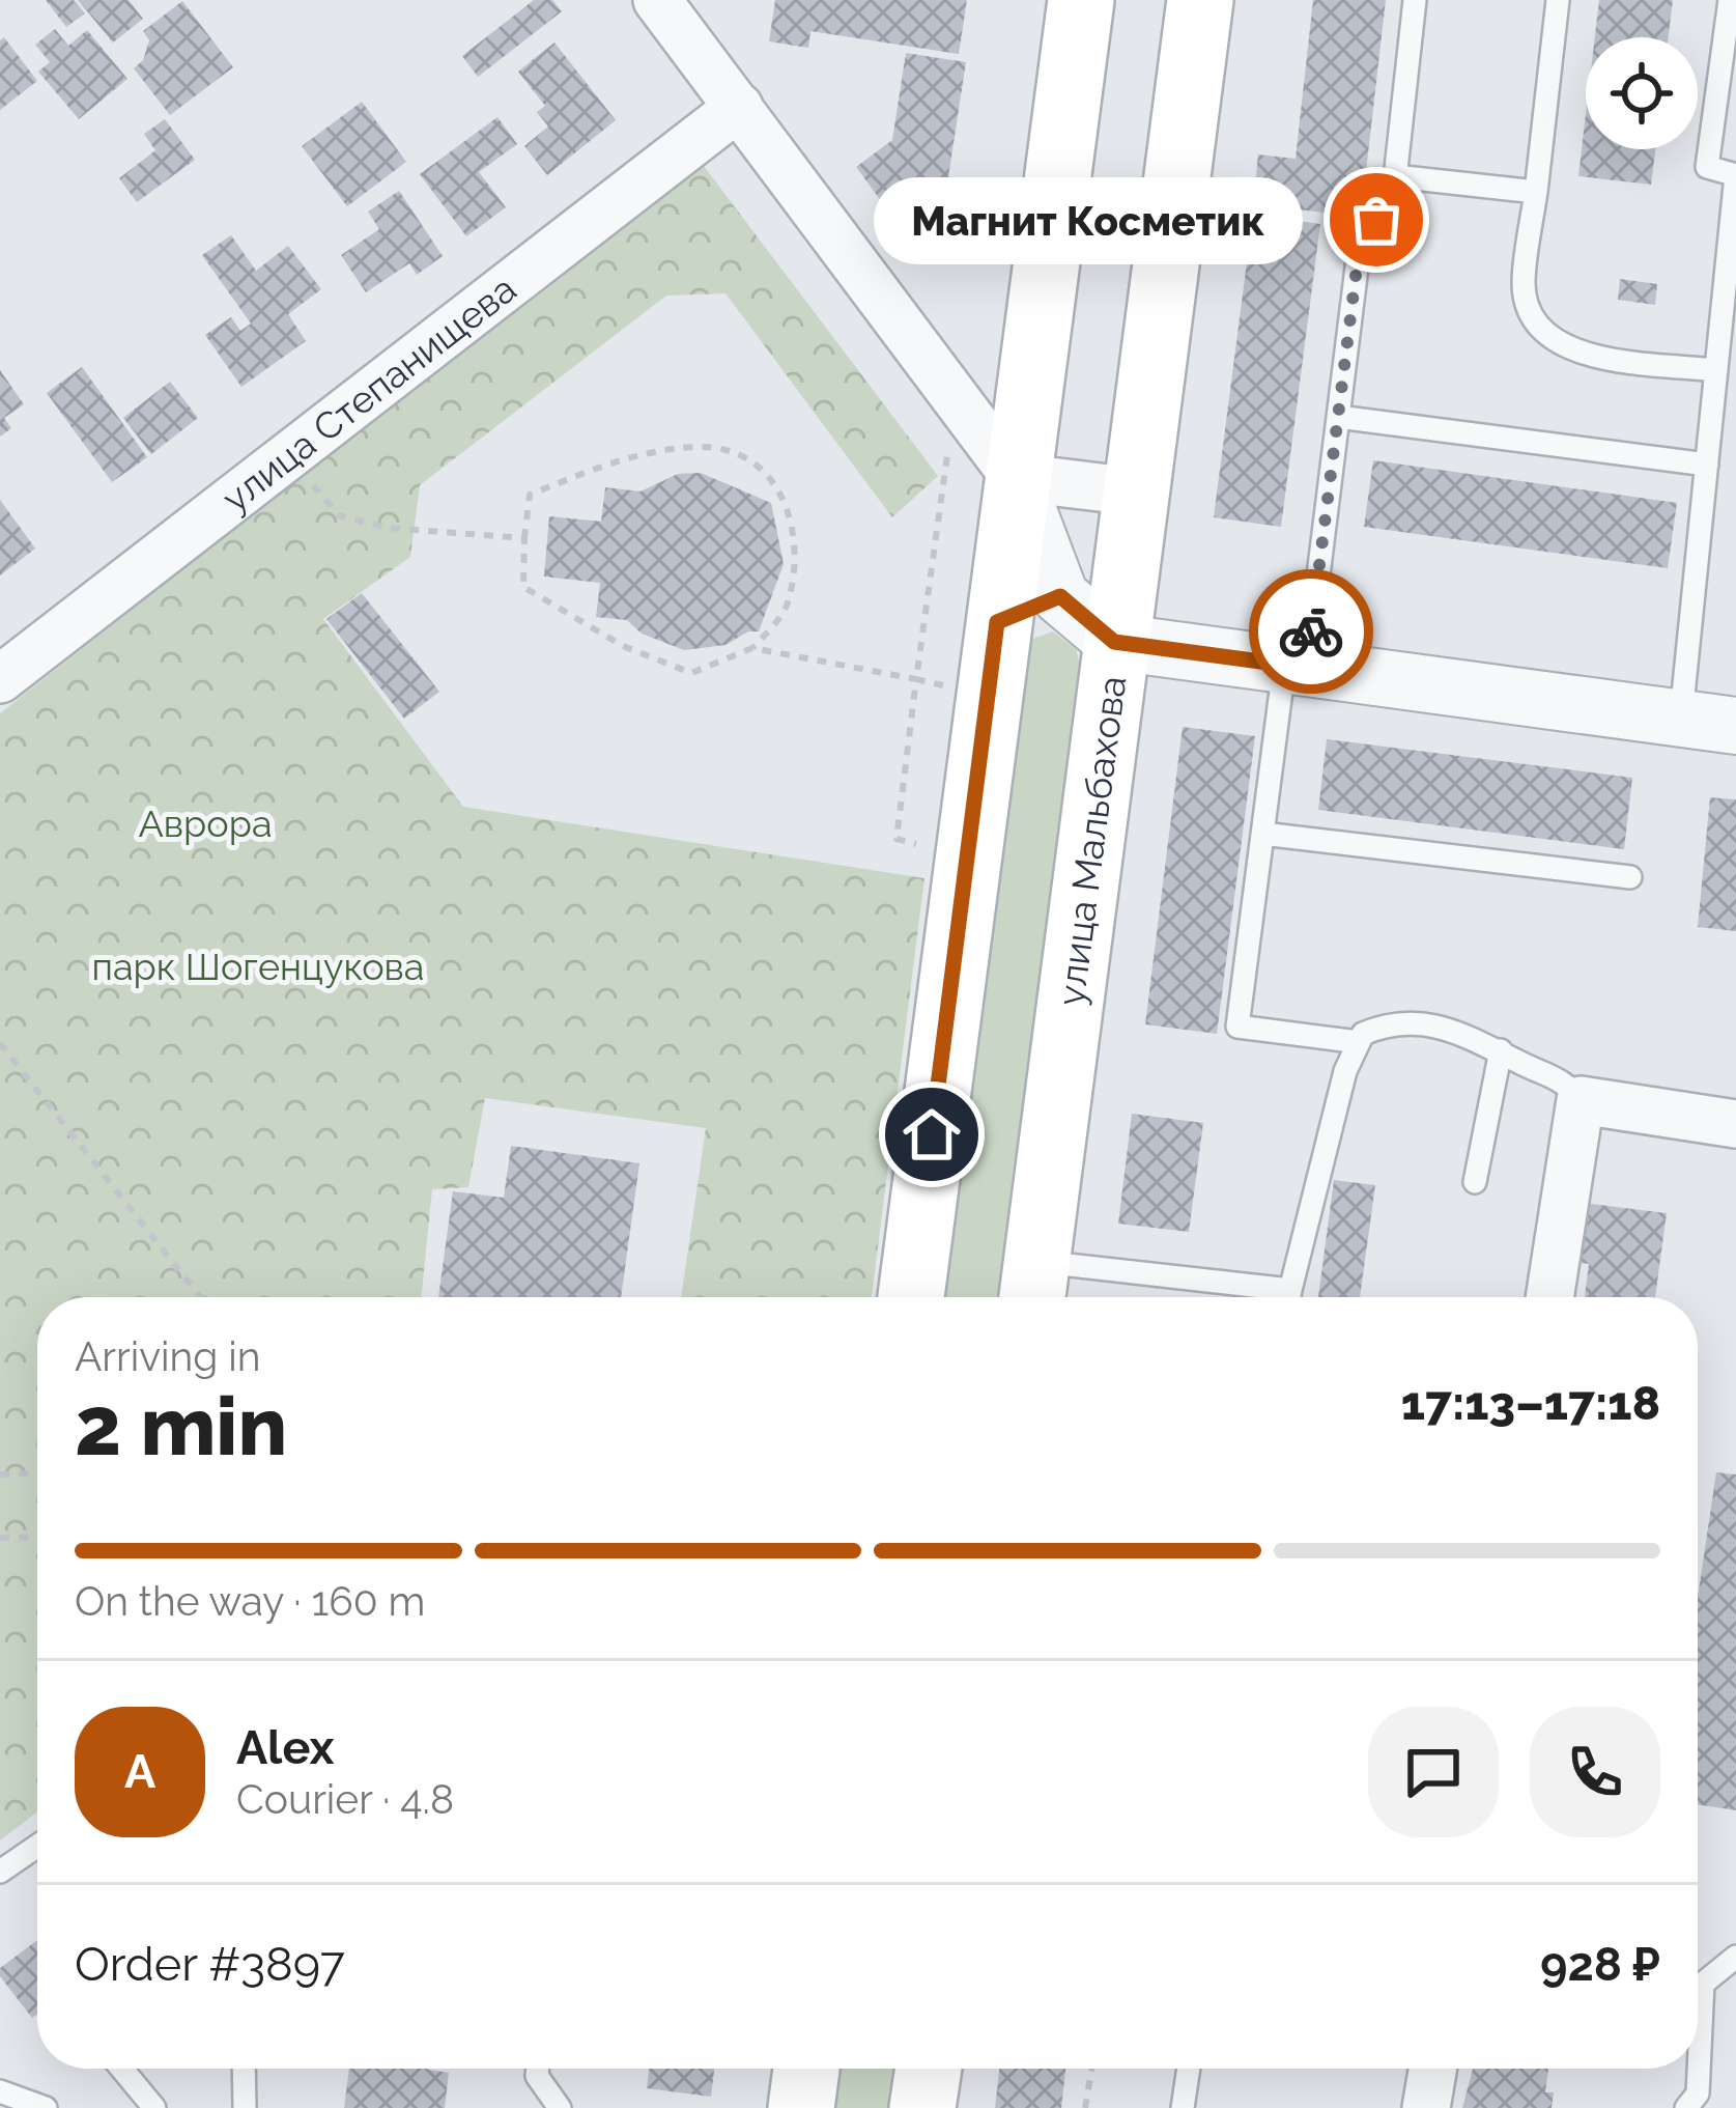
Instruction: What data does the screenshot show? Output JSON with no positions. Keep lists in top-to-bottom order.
{
  "streets": {
    "main road": ["улица Мальбахова"],
    "street": ["улица Степанищева"]
  },
  "parks": ["Аврора", "парк Шогенцукова"],
  "places": ["Магнит Косметик"],
  "page": {
    "bubble": "Магнит Косметик",
    "heading": ["2 min", "Arriving in", "17:13–17:18"],
    "panel": [
      "Alex",
      "Courier · 4.8",
      "Order #3897",
      "928 ₽"
    ],
    "bar": "On the way · 160 m",
    "round": "A"
  }
}
